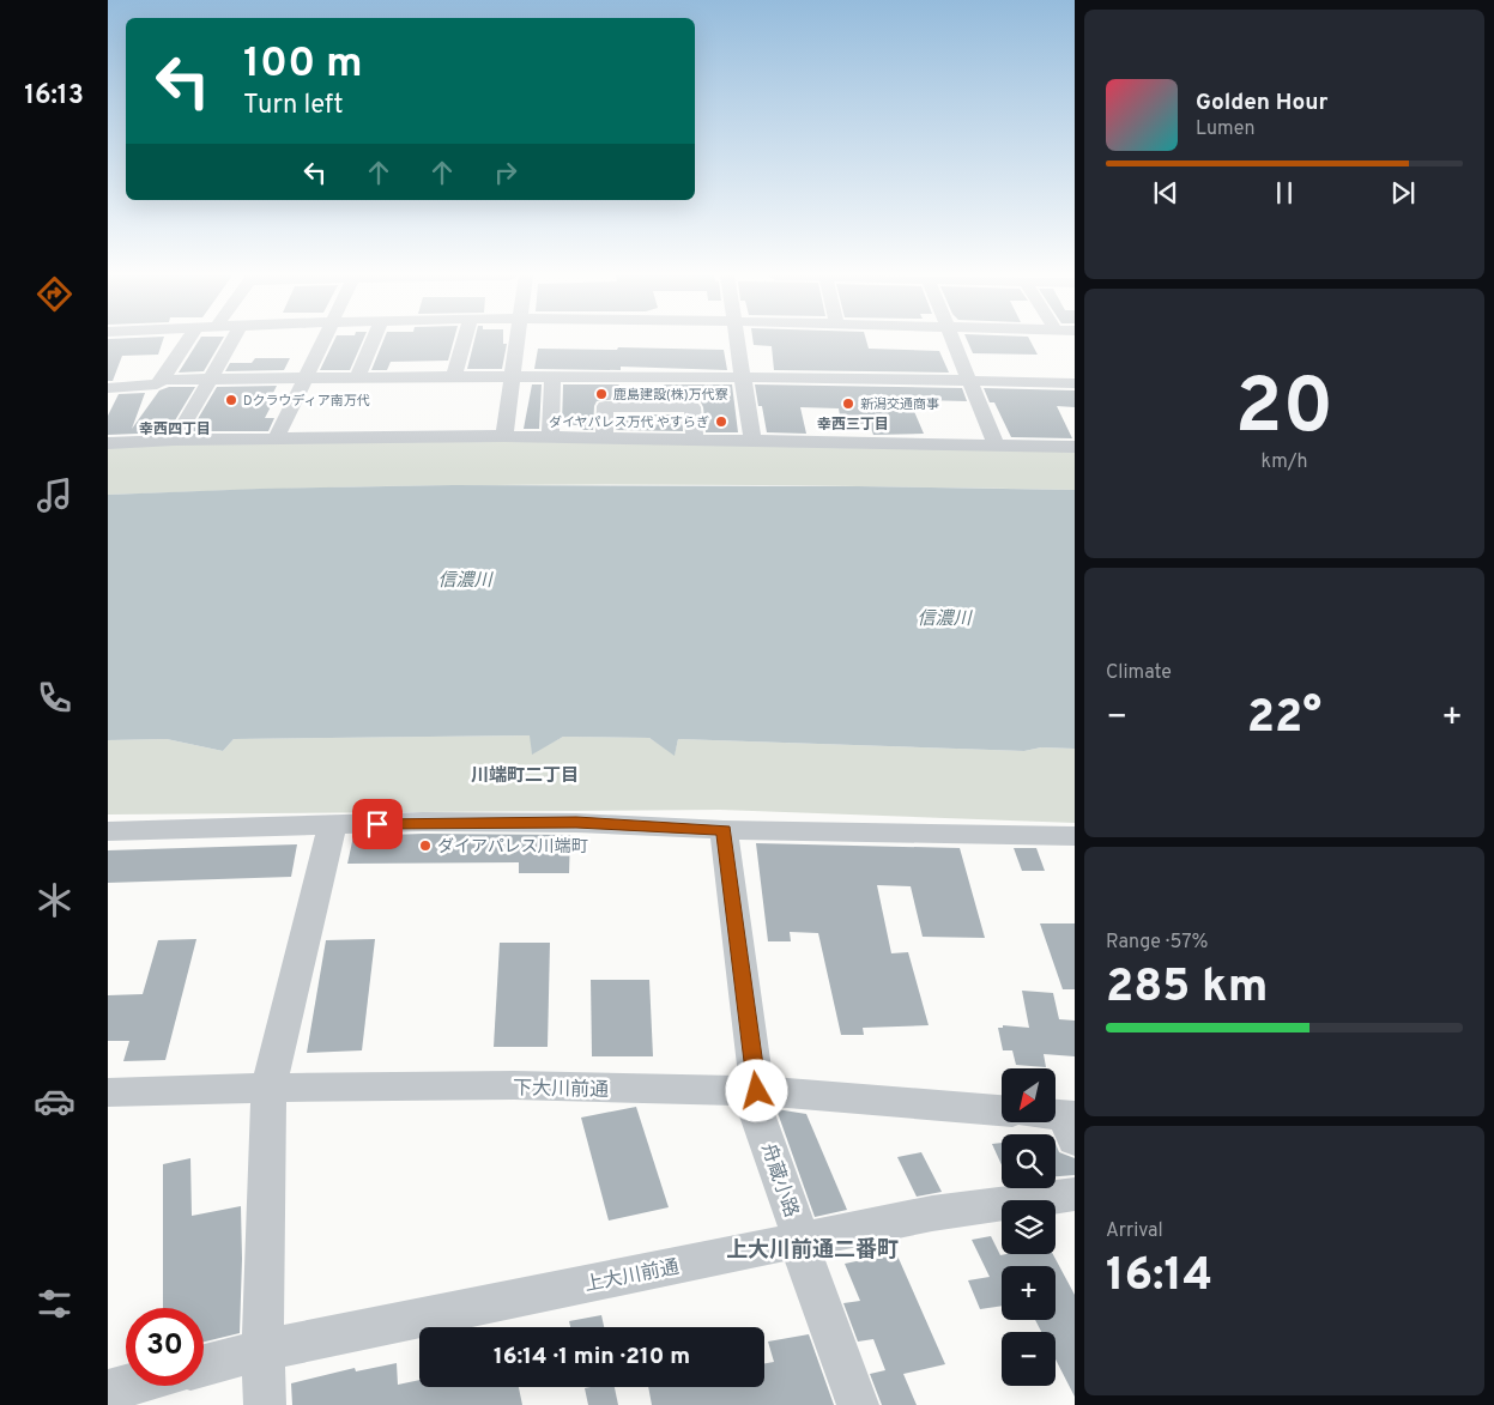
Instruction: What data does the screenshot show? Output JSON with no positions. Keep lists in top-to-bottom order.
{
  "streets": {
    "street": ["下大川前通", "舟蔵小路", "上大川前通"]
  },
  "crossings": [
    ["下大川前通", "舟蔵小路"],
    ["舟蔵小路", "上大川前通"]
  ],
  "districts": [
    "幸西三丁目",
    "幸西四丁目",
    "川端町二丁目",
    "上大川前通二番町"
  ],
  "water": ["信濃川"],
  "places": [
    "鹿島建設(株)万代寮",
    "Dクラウディア南万代",
    "新潟交通商事",
    "ダイヤパレス万代 やすらぎ",
    "ダイアパレス川端町"
  ],
  "north": "bottom left",
  "page": {
    "tabs": "16:13",
    "turn": ["100 m", "Turn left"],
    "song": ["Golden Hour", "Lumen"],
    "tile": [
      ["20", "km/h"],
      "Climate",
      ["Range · 57%", "285 km"],
      ["Arrival", "16:14"]
    ],
    "heat": ["−", "22°", "+"],
    "map_buttons": ["+", "−"],
    "limit": "30",
    "trip": "16:14 · 1 min · 210 m"
  }
}
